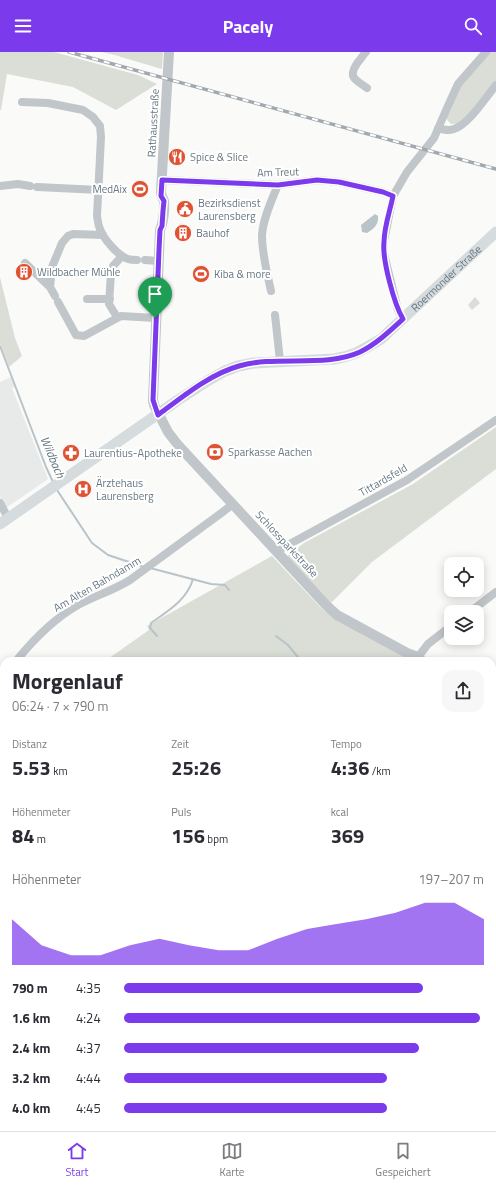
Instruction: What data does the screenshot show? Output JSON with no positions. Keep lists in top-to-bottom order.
{
  "streets": {
    "main road": ["Roermonder Straße"],
    "street": [
      "Rathausstraße",
      "Am Treut",
      "Tittardsfeld",
      "Schlossparkstraße",
      "Am Alten Bahndamm"
    ]
  },
  "crossings": [
    ["Rathausstraße", "Am Treut"],
    ["Rathausstraße", "Roermonder Straße"],
    ["Rathausstraße", "Schlossparkstraße"],
    ["Roermonder Straße", "Schlossparkstraße"],
    ["Tittardsfeld", "Schlossparkstraße"],
    ["Schlossparkstraße", "Am Alten Bahndamm"]
  ],
  "water": ["Wildbach"],
  "places": {
    "restaurant": ["Spice & Slice"],
    "sports": ["MedAix", "Kiba & more"],
    "public building": ["Bezirksdienst Laurensberg"],
    "building": ["Bauhof", "Wildbacher Mühle"],
    "bank": ["Sparkasse Aachen"],
    "pharmacy": ["Laurentius-Apotheke"],
    "hospital": ["Ärztehaus Laurensberg"]
  },
  "page": {
    "header": "Pacely",
    "heading": ["Morgenlauf", "06:24 · 7 × 790 m"],
    "stats": [
      ["Distanz", "5.53 km"],
      ["Zeit", "25:26"],
      ["Tempo", "4:36 /km"],
      ["Höhenmeter", "84 m"],
      ["Puls", "156 bpm"],
      ["kcal", "369"]
    ],
    "chart": ["Höhenmeter", "197–207 m"],
    "list": [
      {
        "name": "790 m",
        "note": "4:35"
      },
      {
        "name": "1.6 km",
        "note": "4:24"
      },
      {
        "name": "2.4 km",
        "note": "4:37"
      },
      {
        "name": "3.2 km",
        "note": "4:44"
      },
      {
        "name": "4.0 km",
        "note": "4:45"
      }
    ],
    "tabs": ["Start", "Karte", "Gespeichert"]
  }
}
